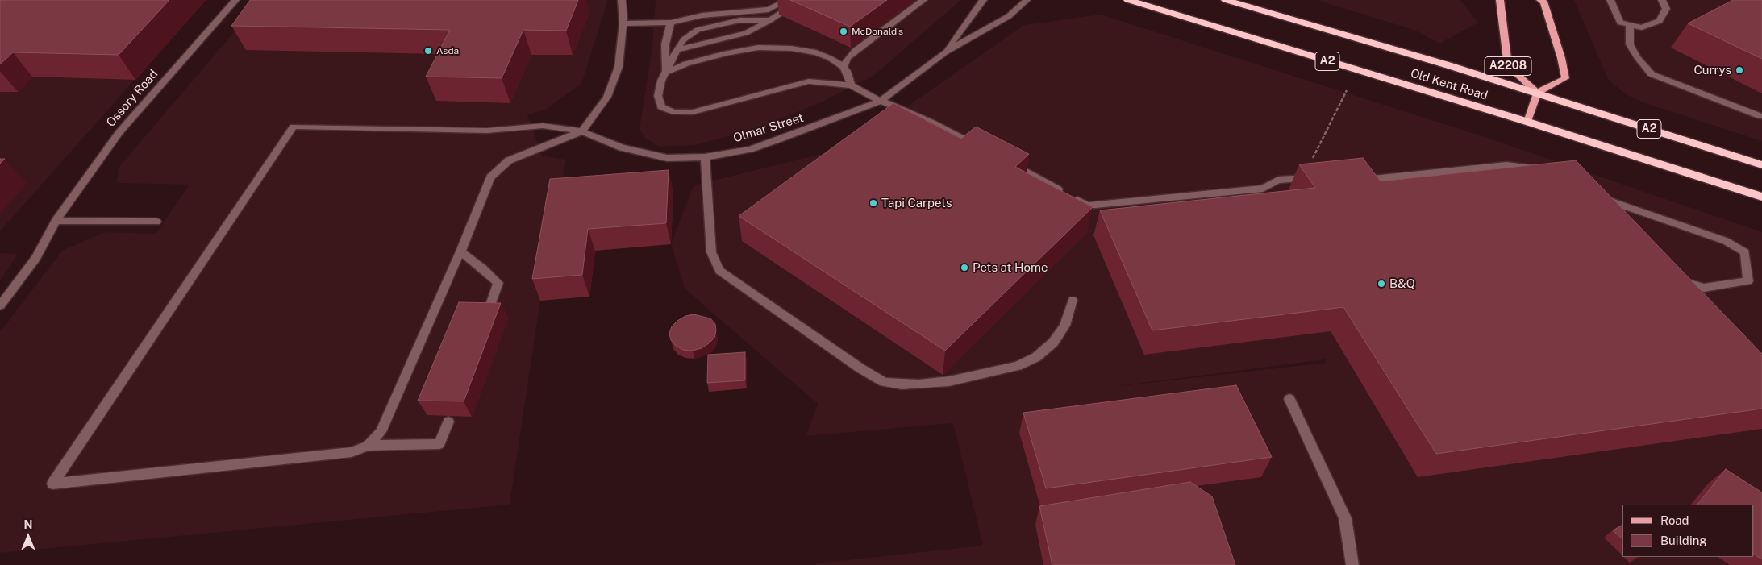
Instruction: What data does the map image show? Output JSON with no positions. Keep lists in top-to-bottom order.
{
  "streets": {
    "highway": ["A2", "Old Kent Road"],
    "main road": ["A2208"],
    "street": ["Ossory Road", "Olmar Street"]
  },
  "crossings": [
    ["A2208", "Old Kent Road"]
  ],
  "places": [
    "McDonald's",
    "Asda",
    "Currys",
    "Tapi Carpets",
    "Pets at Home",
    "B&Q"
  ],
  "legend": ["Road", "Building"],
  "north": "top"
}
